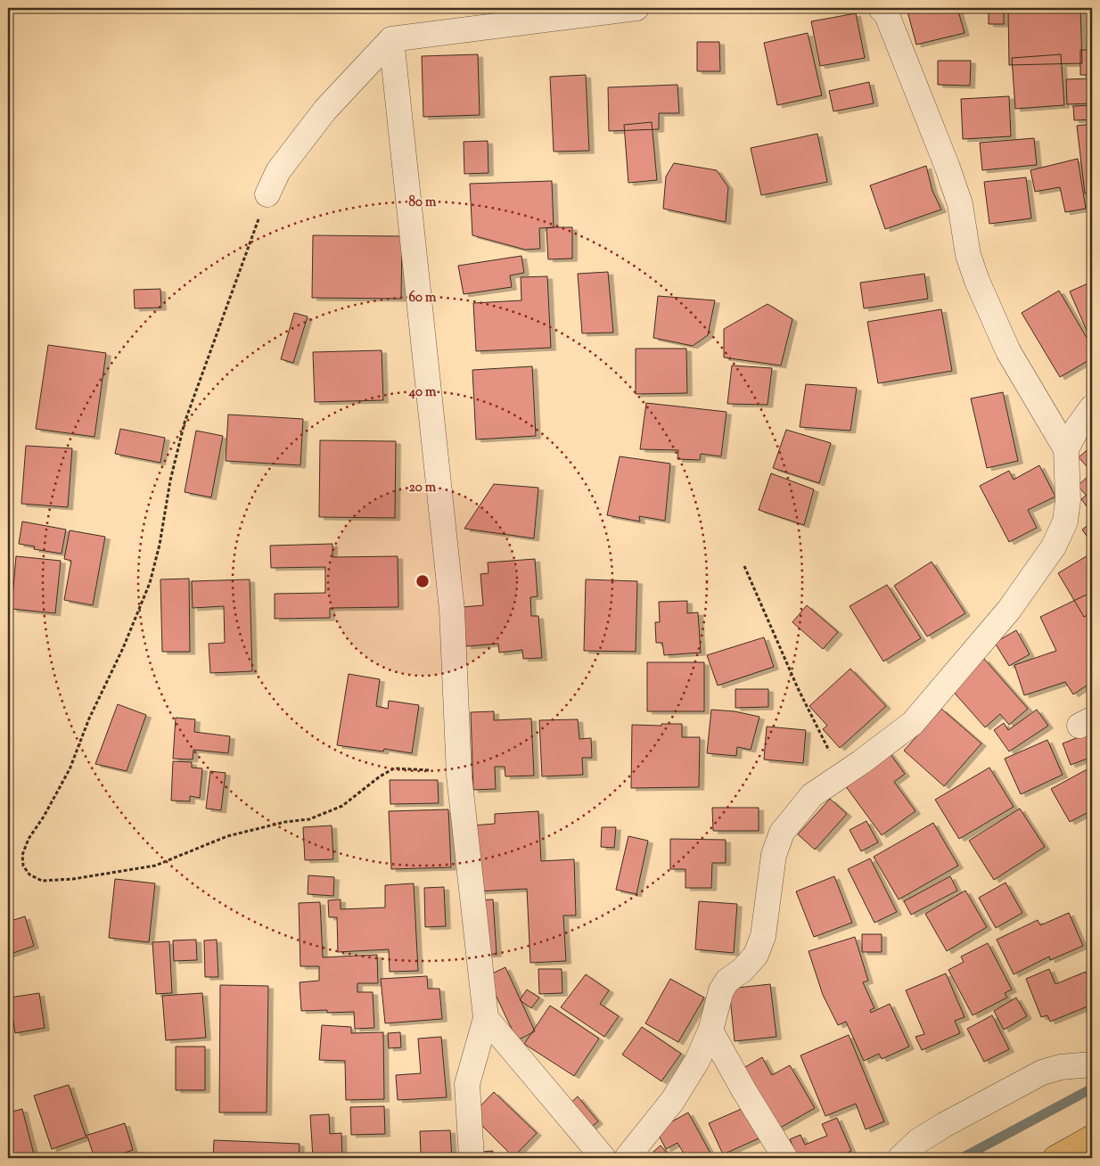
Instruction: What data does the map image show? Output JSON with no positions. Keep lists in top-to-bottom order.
{
  "rings": [
    "80 m",
    "60 m",
    "40 m",
    "20 m"
  ]
}
